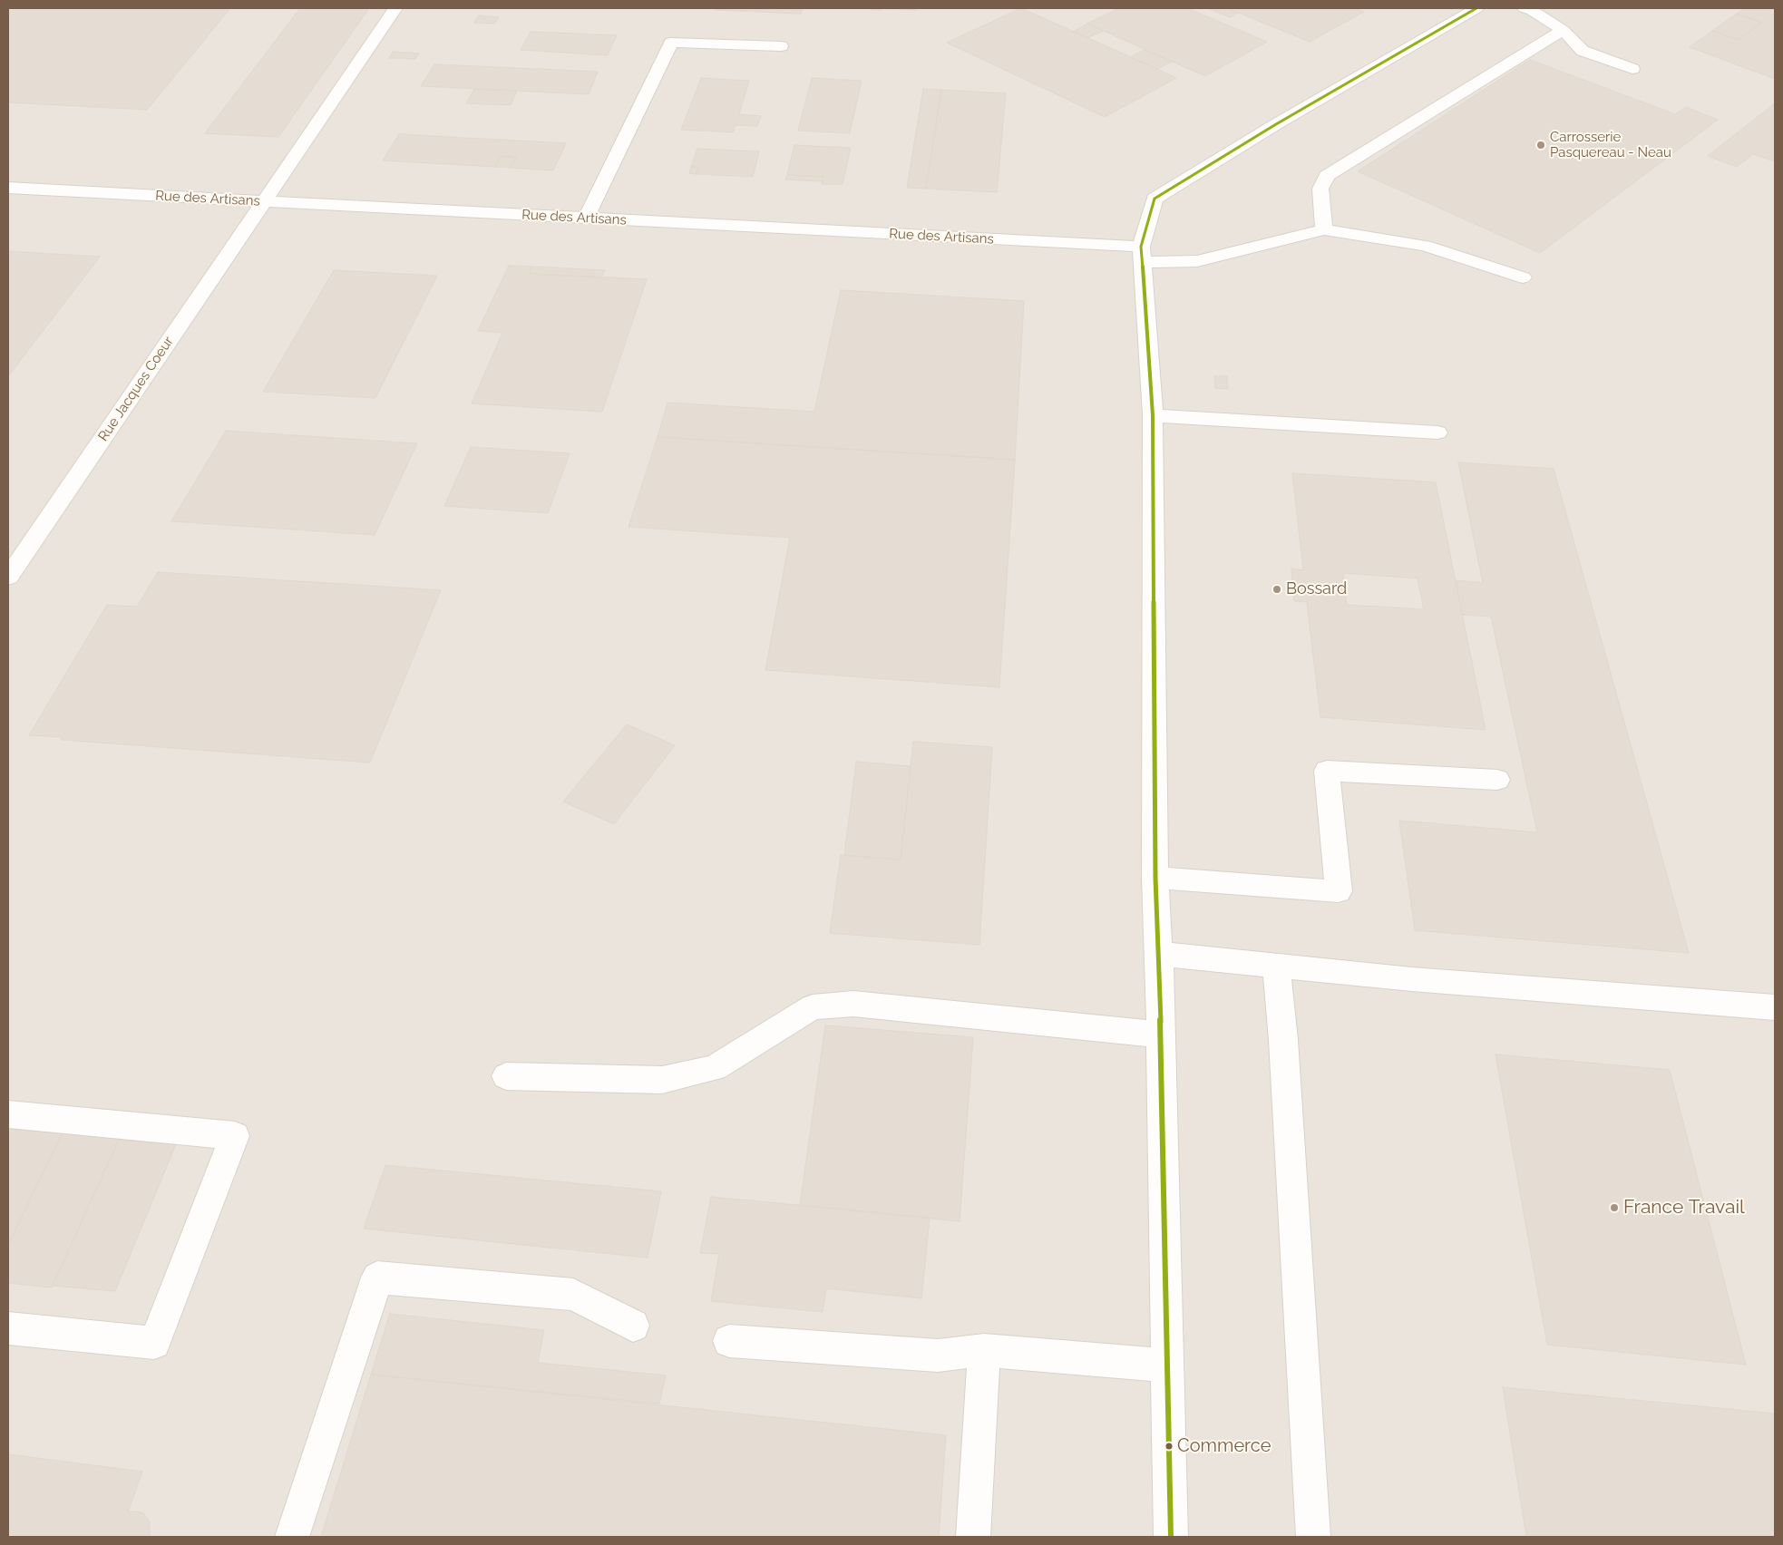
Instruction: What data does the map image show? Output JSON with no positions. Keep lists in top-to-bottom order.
{
  "streets": {
    "street": ["Rue des Artisans", "Rue Jacques Coeur"]
  },
  "crossings": [
    ["Rue des Artisans", "Rue Jacques Coeur"]
  ],
  "places": [
    "Carrosserie Pasquereau - Neau",
    "Bossard",
    "France Travail",
    "Commerce"
  ]
}
